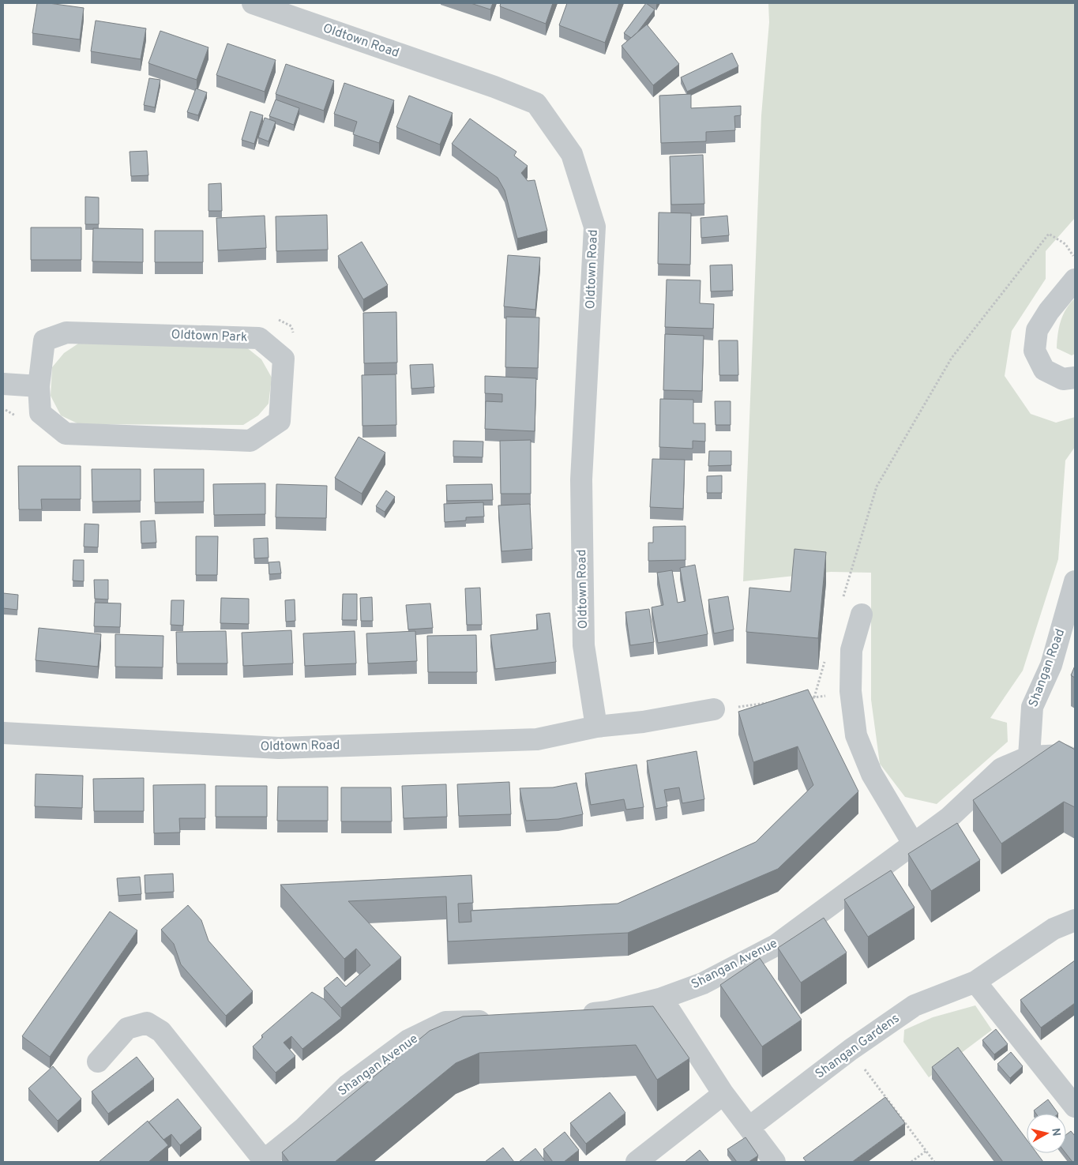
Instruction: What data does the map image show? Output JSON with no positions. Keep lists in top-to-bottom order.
{
  "streets": {
    "street": [
      "Oldtown Road",
      "Oldtown Park",
      "Shangan Road",
      "Shangan Avenue",
      "Shangan Gardens"
    ]
  },
  "crossings": [
    ["Shangan Road", "Shangan Avenue"]
  ],
  "north": "right"
}
